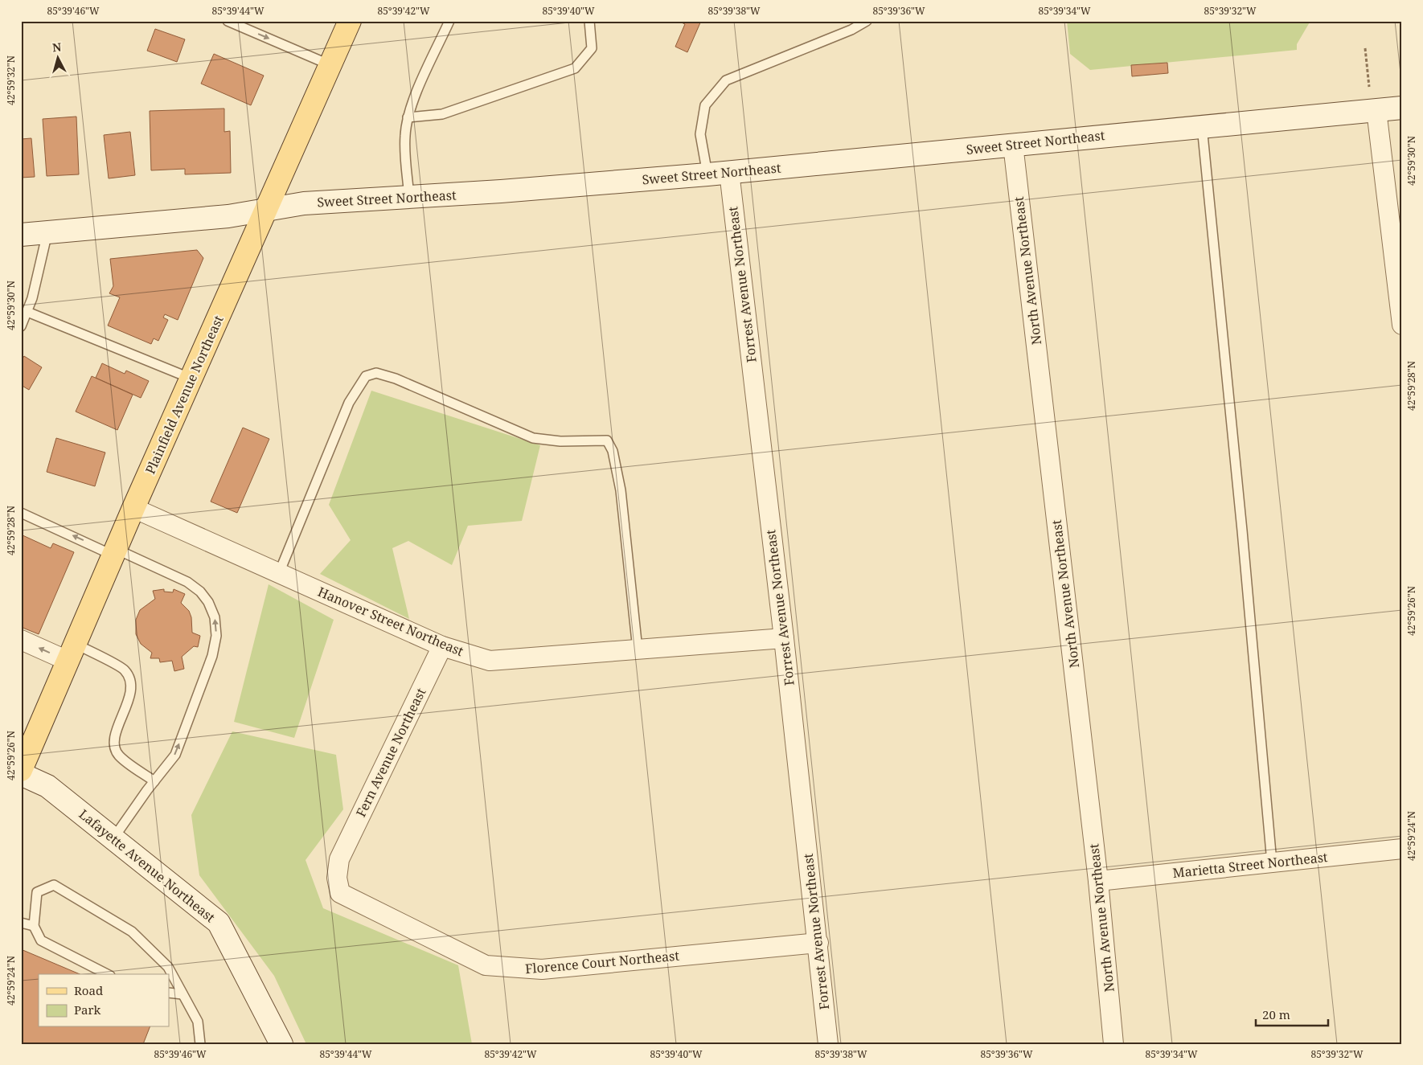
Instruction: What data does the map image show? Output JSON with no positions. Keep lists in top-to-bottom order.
{
  "streets": {
    "main road": ["Plainfield Avenue Northeast"],
    "street": [
      "Sweet Street Northeast",
      "North Avenue Northeast",
      "Forrest Avenue Northeast",
      "Hanover Street Northeast",
      "Fern Avenue Northeast",
      "Marietta Street Northeast",
      "Lafayette Avenue Northeast",
      "Florence Court Northeast"
    ]
  },
  "crossings": [
    ["Sweet Street Northeast", "North Avenue Northeast"],
    ["Sweet Street Northeast", "Forrest Avenue Northeast"],
    ["Sweet Street Northeast", "Plainfield Avenue Northeast"],
    ["North Avenue Northeast", "Marietta Street Northeast"],
    ["Forrest Avenue Northeast", "Hanover Street Northeast"],
    ["Forrest Avenue Northeast", "Florence Court Northeast"],
    ["Plainfield Avenue Northeast", "Hanover Street Northeast"],
    ["Hanover Street Northeast", "Fern Avenue Northeast"],
    ["Fern Avenue Northeast", "Florence Court Northeast"]
  ],
  "legend": ["Road", "Park"],
  "scale_bar": "20 m",
  "north": "top",
  "coordinates": [
    "85°39'46\"W",
    "85°39'44\"W",
    "85°39'42\"W",
    "85°39'40\"W",
    "85°39'38\"W",
    "85°39'36\"W",
    "85°39'34\"W",
    "85°39'32\"W",
    "42°59'32\"N",
    "42°59'30\"N",
    "42°59'28\"N",
    "42°59'26\"N",
    "42°59'24\"N"
  ]
}
